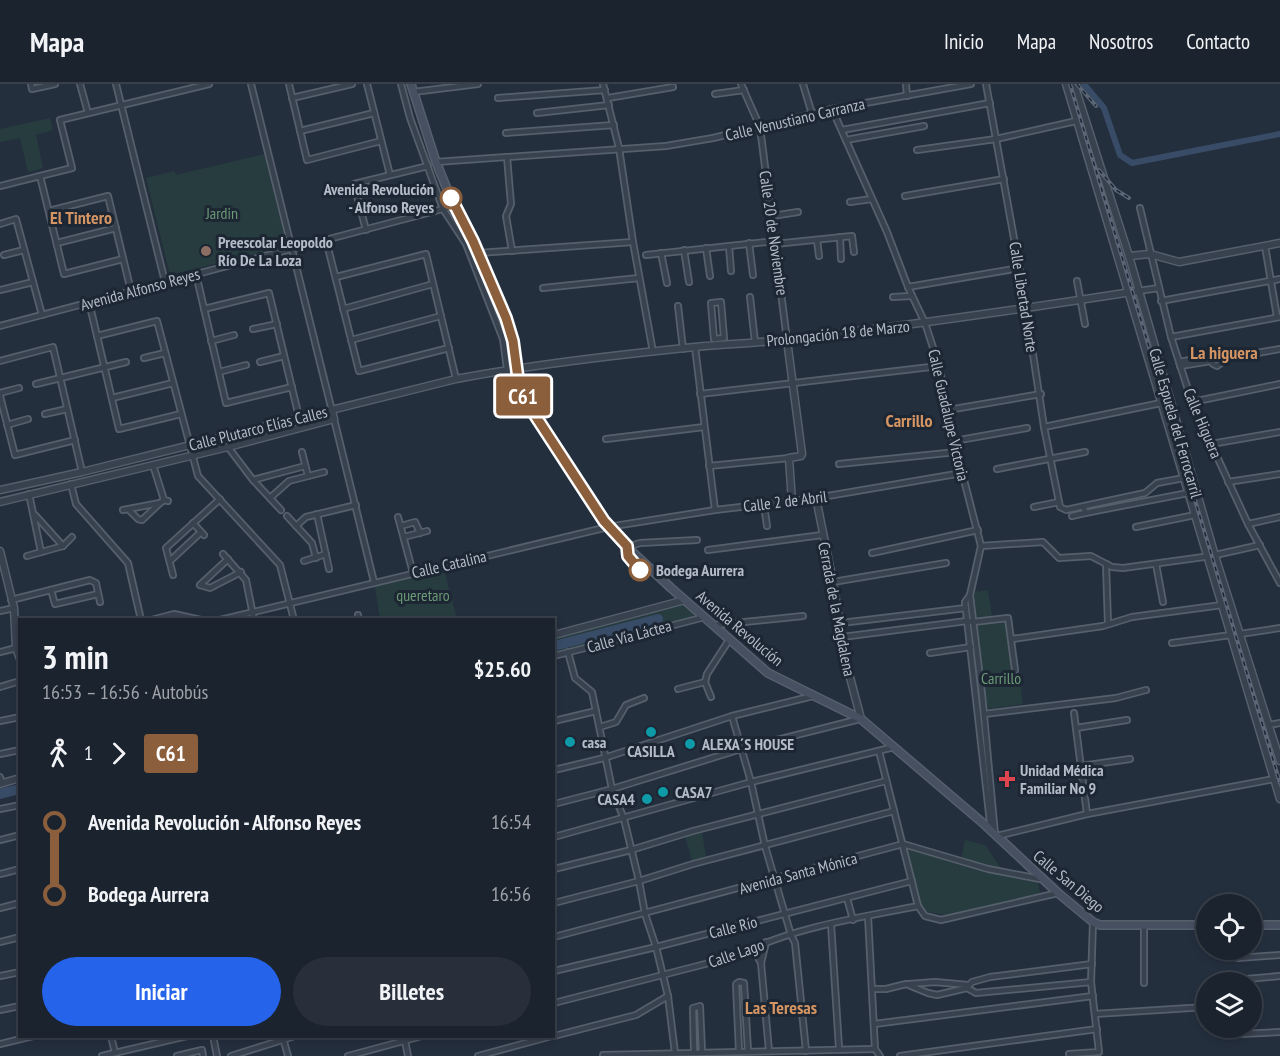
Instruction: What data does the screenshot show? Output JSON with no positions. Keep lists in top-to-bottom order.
{
  "streets": {
    "main road": ["Avenida Revolución", "Calle San Diego"],
    "street": [
      "Calle Venustiano Carranza",
      "Calle 20 de Noviembre",
      "Avenida Alfonso Reyes",
      "Calle Libertad Norte",
      "Prolongación 18 de Marzo",
      "Calle Guadalupe Victoria",
      "Calle Espuela del Ferrocarril",
      "Calle Higuera",
      "Calle Plutarco Elías Calles",
      "Calle 2 de Abril",
      "Calle Catalina",
      "Cerrada de la Magdalena",
      "Calle Vía Láctea",
      "Avenida Santa Mónica",
      "Calle Río",
      "Calle Lago"
    ]
  },
  "crossings": [
    ["Calle Venustiano Carranza", "Calle 20 de Noviembre"],
    ["Calle Venustiano Carranza", "Calle Guadalupe Victoria"],
    ["Calle Venustiano Carranza", "Avenida Revolución"],
    ["Calle 20 de Noviembre", "Prolongación 18 de Marzo"],
    ["Avenida Alfonso Reyes", "Avenida Revolución"],
    ["Calle Libertad Norte", "Prolongación 18 de Marzo"],
    ["Calle Libertad Norte", "Calle Espuela del Ferrocarril"],
    ["Prolongación 18 de Marzo", "Calle Guadalupe Victoria"],
    ["Prolongación 18 de Marzo", "Calle Espuela del Ferrocarril"],
    ["Prolongación 18 de Marzo", "Calle Higuera"],
    ["Prolongación 18 de Marzo", "Calle Plutarco Elías Calles"],
    ["Prolongación 18 de Marzo", "Avenida Revolución"],
    ["Calle Guadalupe Victoria", "Calle 2 de Abril"],
    ["Calle Guadalupe Victoria", "Avenida Revolución"],
    ["Calle Guadalupe Victoria", "Calle San Diego"],
    ["Calle Plutarco Elías Calles", "Avenida Revolución"],
    ["Calle 2 de Abril", "Calle Catalina"],
    ["Calle 2 de Abril", "Cerrada de la Magdalena"],
    ["Calle 2 de Abril", "Avenida Revolución"],
    ["Calle Catalina", "Avenida Revolución"],
    ["Cerrada de la Magdalena", "Avenida Revolución"],
    ["Avenida Revolución", "Calle Vía Láctea"],
    ["Avenida Revolución", "Calle San Diego"]
  ],
  "districts": [
    "El Tintero",
    "La higuera",
    "Carrillo",
    "Las Teresas"
  ],
  "parks": ["Jardin", "queretaro", "Carrillo"],
  "places": {
    "other": [
      "Avenida Revolución - Alfonso Reyes",
      "Preescolar Leopoldo Río De La Loza",
      "Bodega Aurrera",
      "CASILLA",
      "casa",
      "ALEXA´S HOUSE",
      "CASA7",
      "CASA4"
    ],
    "health": ["Unidad Médica Familiar No 9"]
  },
  "lines": ["bus line C61"],
  "page": {
    "header": "Mapa",
    "nav": [
      "Inicio",
      "Mapa",
      "Nosotros",
      "Contacto"
    ],
    "on_map": "C61",
    "heading": ["3 min", "16:53 – 16:56 · Autobús", "$25.60"],
    "legs": ["1", "C61"],
    "list": [
      {
        "name": "Avenida Revolución - Alfonso Reyes",
        "value": "16:54"
      },
      {
        "name": "Bodega Aurrera",
        "value": "16:56"
      }
    ],
    "buttons": ["Iniciar", "Billetes"]
  }
}
